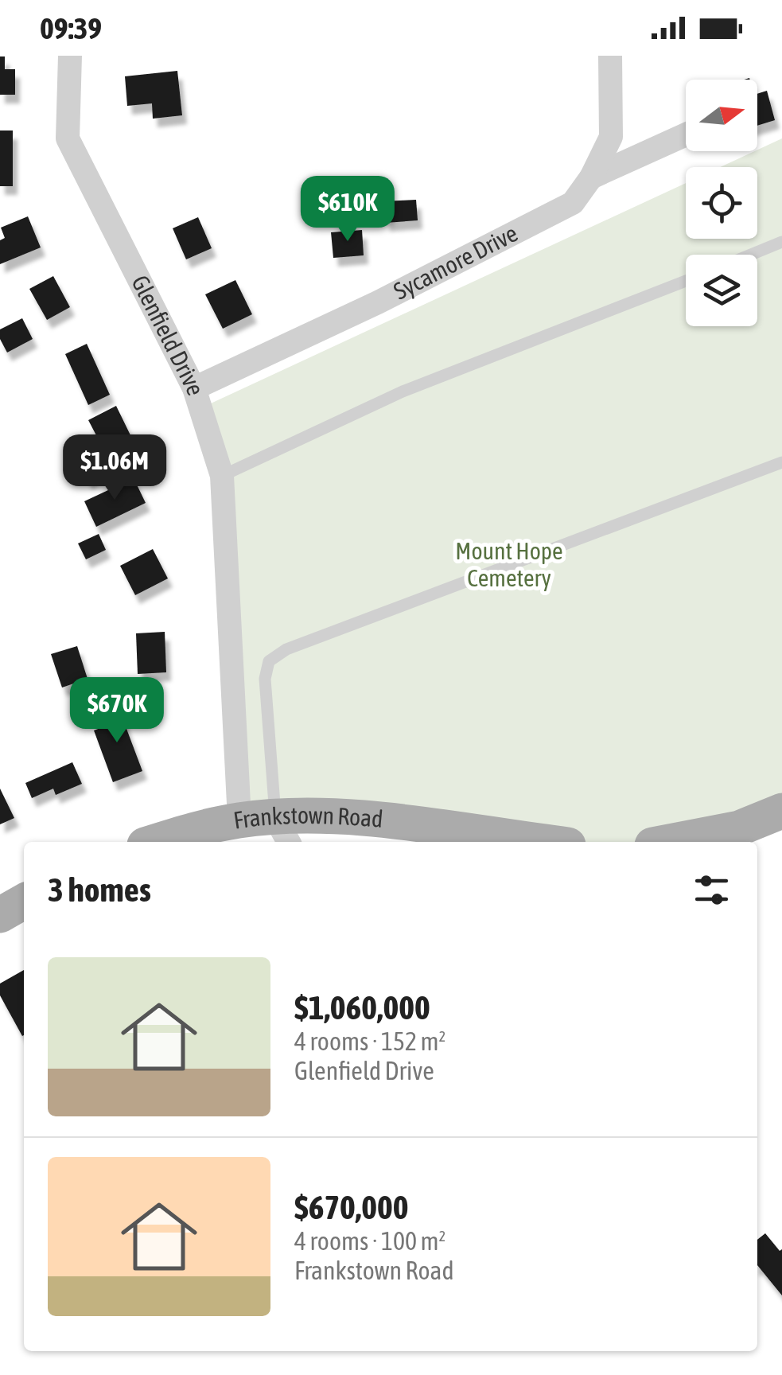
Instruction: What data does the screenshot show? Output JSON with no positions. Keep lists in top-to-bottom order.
{
  "streets": {
    "main road": ["Frankstown Road"],
    "street": ["Sycamore Drive", "Glenfield Drive"]
  },
  "crossings": [
    ["Sycamore Drive", "Glenfield Drive"],
    ["Glenfield Drive", "Frankstown Road"]
  ],
  "parks": ["Mount Hope Cemetery"],
  "north": "right",
  "page": {
    "status": "09:39",
    "price": ["$610K", "$1.06M", "$670K"],
    "heading": "3 homes",
    "list": [
      {
        "name": "$1,060,000",
        "note": "4 rooms · 152 m² · Glenfield Drive"
      },
      {
        "name": "$670,000",
        "note": "4 rooms · 100 m² · Frankstown Road"
      }
    ]
  }
}
